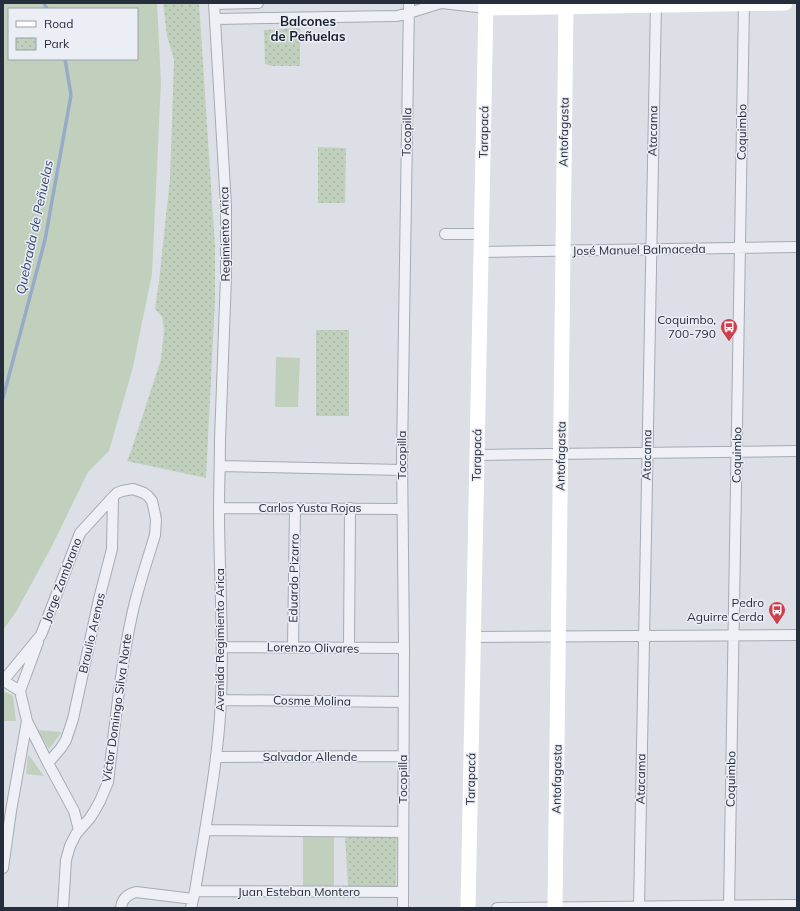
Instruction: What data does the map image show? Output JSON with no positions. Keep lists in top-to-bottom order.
{
  "streets": {
    "main road": ["Tarapacá", "Antofagasta"],
    "street": [
      "Atacama",
      "Tocopilla",
      "Coquimbo",
      "Regimiento Arica",
      "José Manuel Balmaceda",
      "Carlos Yusta Rojas",
      "Eduardo Pizarro",
      "Jorge Zambrano",
      "Braulio Arenas",
      "Avenida Regimiento Arica",
      "Lorenzo Olivares",
      "Cosme Molina",
      "Víctor Domingo Silva Norte",
      "Salvador Allende",
      "Juan Esteban Montero"
    ]
  },
  "crossings": [
    ["Atacama", "José Manuel Balmaceda"],
    ["Tocopilla", "Carlos Yusta Rojas"],
    ["Tocopilla", "Lorenzo Olivares"],
    ["Tocopilla", "Cosme Molina"],
    ["Tocopilla", "Salvador Allende"],
    ["Tocopilla", "Juan Esteban Montero"],
    ["Tarapacá", "José Manuel Balmaceda"],
    ["Antofagasta", "José Manuel Balmaceda"],
    ["Coquimbo", "José Manuel Balmaceda"],
    ["Regimiento Arica", "Avenida Regimiento Arica"],
    ["Carlos Yusta Rojas", "Eduardo Pizarro"],
    ["Carlos Yusta Rojas", "Avenida Regimiento Arica"],
    ["Eduardo Pizarro", "Lorenzo Olivares"],
    ["Jorge Zambrano", "Braulio Arenas"],
    ["Jorge Zambrano", "Víctor Domingo Silva Norte"],
    ["Avenida Regimiento Arica", "Lorenzo Olivares"],
    ["Avenida Regimiento Arica", "Cosme Molina"],
    ["Avenida Regimiento Arica", "Salvador Allende"],
    ["Avenida Regimiento Arica", "Juan Esteban Montero"]
  ],
  "districts": ["Balcones de Peñuelas"],
  "water": ["Quebrada de Peñuelas"],
  "places": {
    "bus stop": ["Coquimbo, 700-790", "Pedro Aguirre Cerda"]
  },
  "legend": ["Road", "Park"]
}
